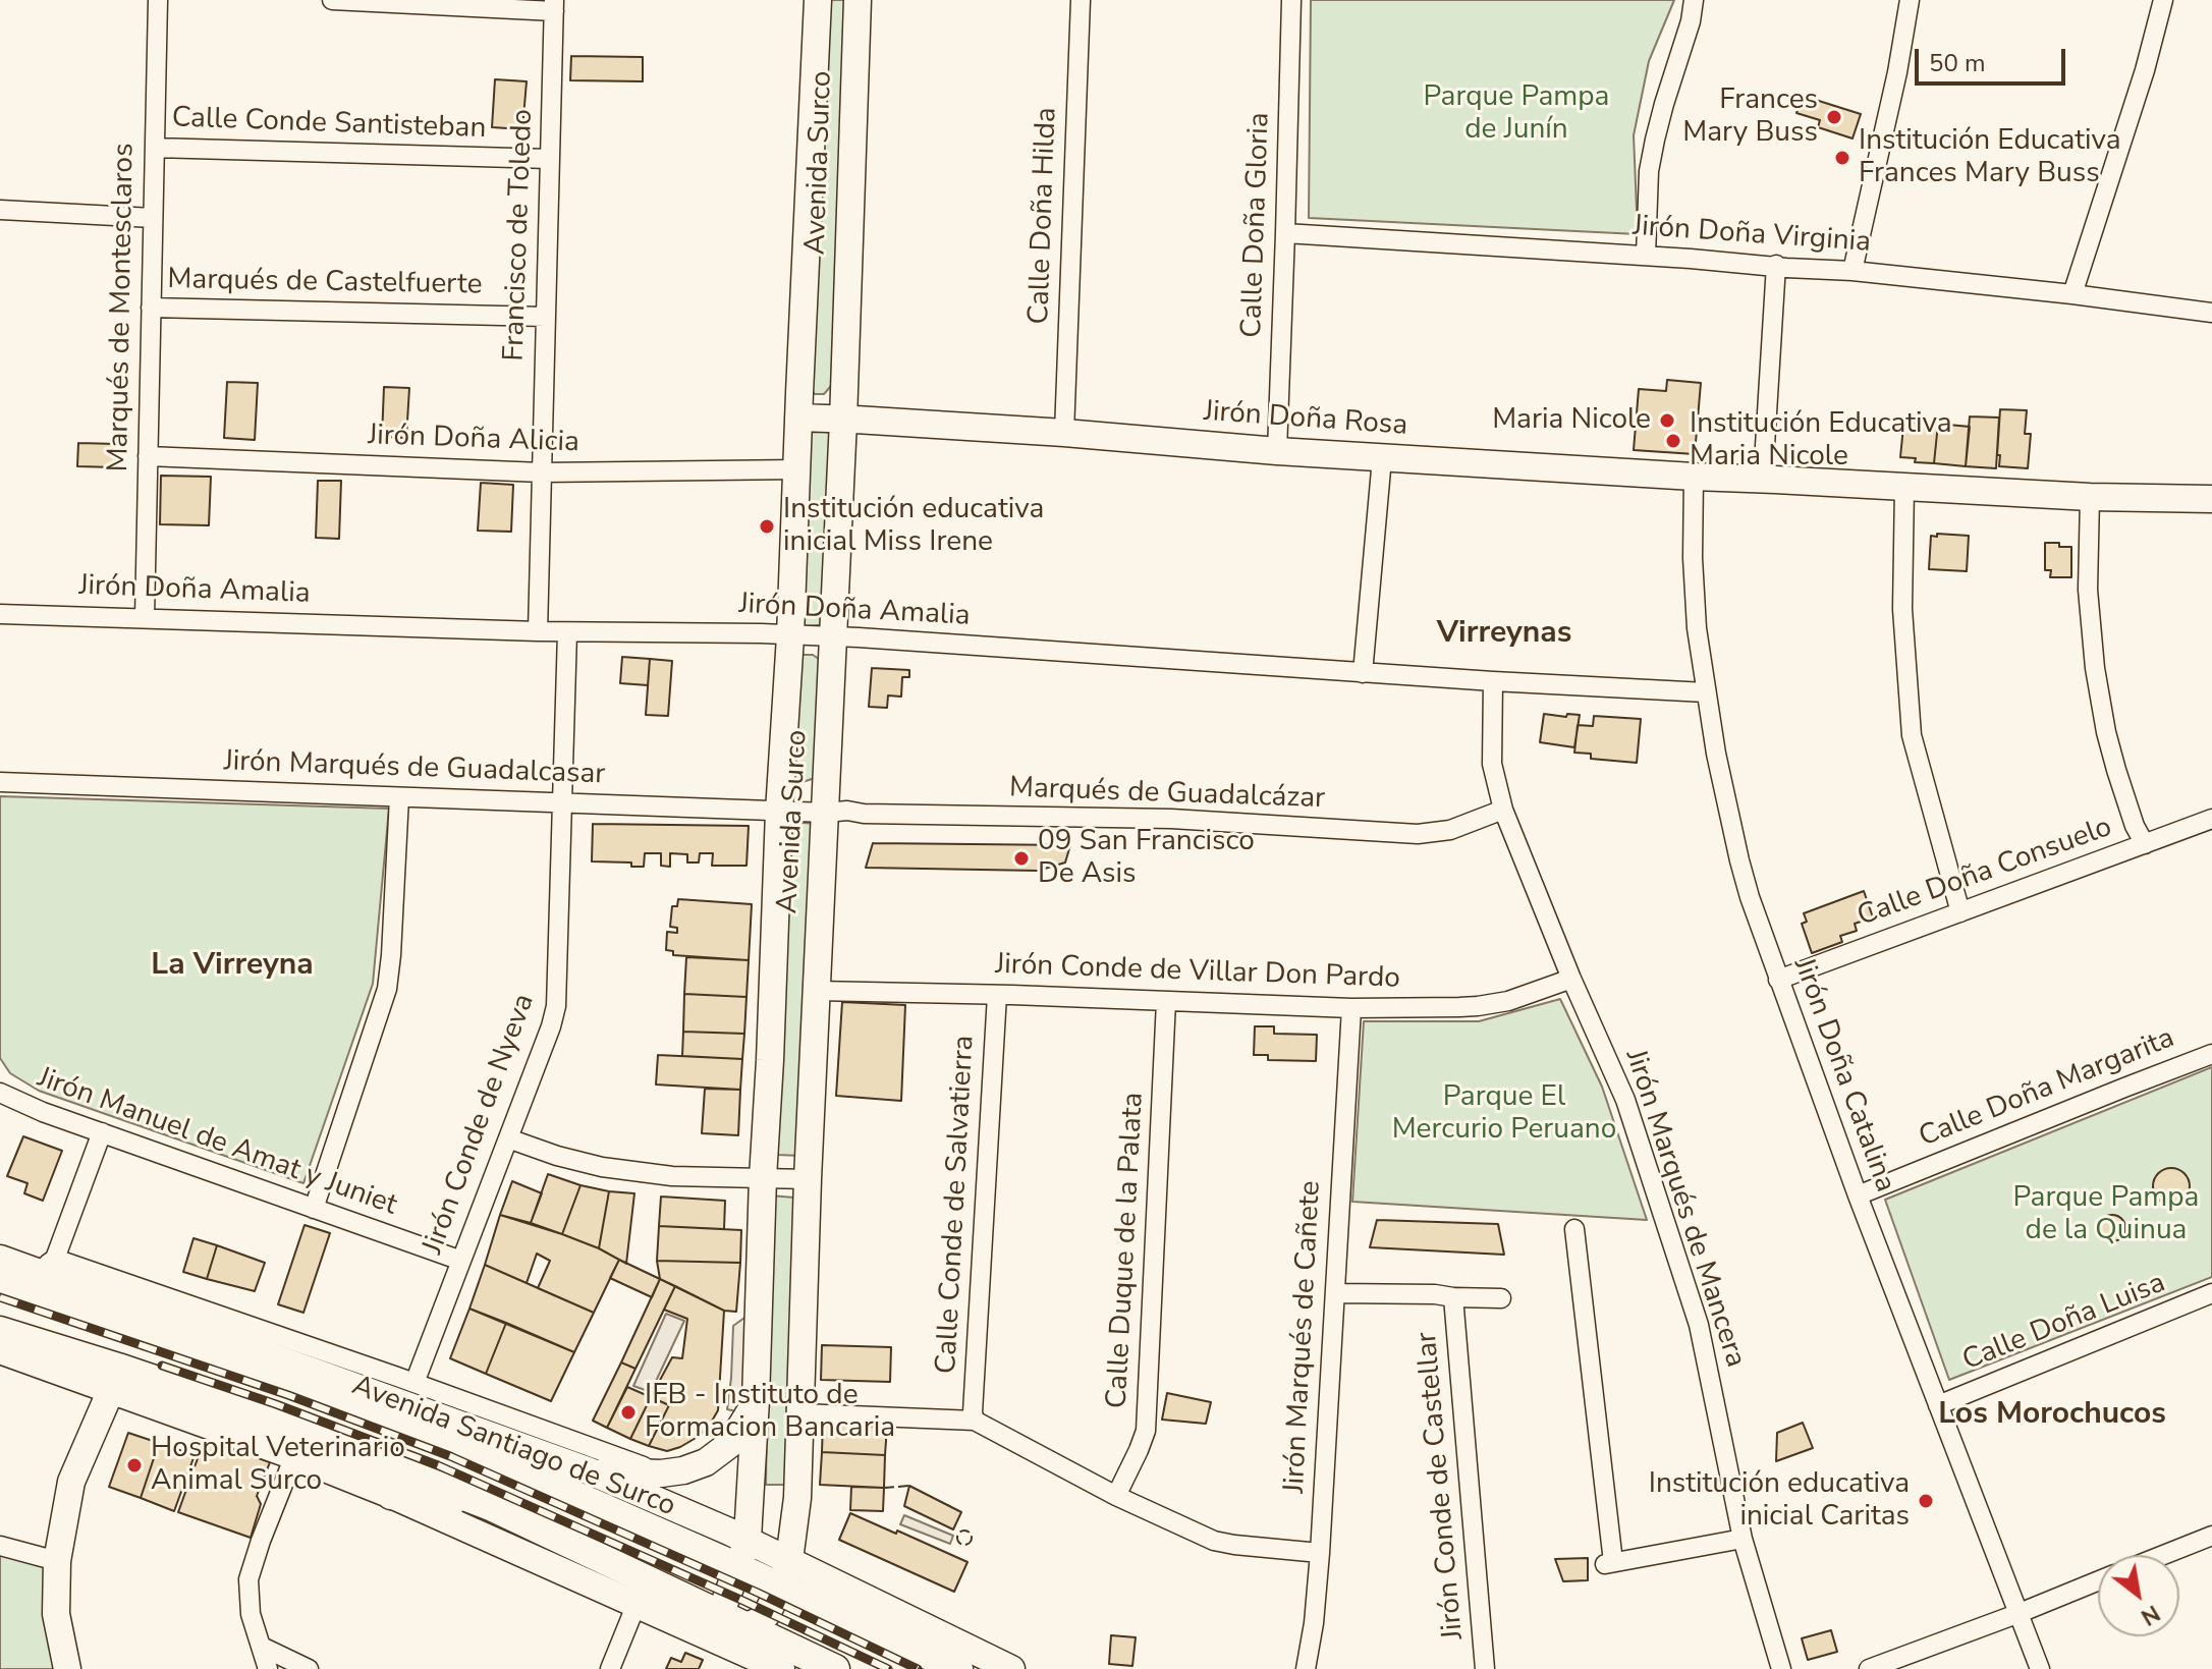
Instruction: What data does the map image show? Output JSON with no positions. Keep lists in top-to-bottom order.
{
  "streets": {
    "main road": ["Avenida Surco", "Jirón Doña Rosa", "Avenida Santiago de Surco"],
    "street": [
      "Calle Conde Santisteban",
      "Calle Doña Hilda",
      "Calle Doña Gloria",
      "Francisco de Toledo",
      "Jirón Doña Virginia",
      "Marqués de Castelfuerte",
      "Marqués de Montesclaros",
      "Jirón Doña Alicia",
      "Jirón Doña Amalia",
      "Jirón Marqués de Guadalcasar",
      "Marqués de Guadalcázar",
      "Calle Doña Consuelo",
      "Jirón Conde de Villar Don Pardo",
      "Jirón Doña Catalina",
      "Calle Doña Margarita",
      "Jirón Conde de Nyeva",
      "Jirón Manuel de Amat y Juniet",
      "Calle Conde de Salvatierra",
      "Jirón Marqués de Mancera",
      "Calle Duque de la Palata",
      "Calle Doña Luisa",
      "Jirón Marqués de Cañete",
      "Jirón Conde de Castellar"
    ]
  },
  "crossings": [
    ["Calle Conde Santisteban", "Francisco de Toledo"],
    ["Calle Conde Santisteban", "Marqués de Montesclaros"],
    ["Avenida Surco", "Jirón Doña Rosa"],
    ["Avenida Surco", "Jirón Doña Alicia"],
    ["Avenida Surco", "Jirón Doña Amalia"],
    ["Avenida Surco", "Jirón Marqués de Guadalcasar"],
    ["Avenida Surco", "Marqués de Guadalcázar"],
    ["Avenida Surco", "Jirón Conde de Villar Don Pardo"],
    ["Avenida Surco", "Avenida Santiago de Surco"],
    ["Calle Doña Hilda", "Jirón Doña Rosa"],
    ["Calle Doña Gloria", "Jirón Doña Virginia"],
    ["Calle Doña Gloria", "Jirón Doña Rosa"],
    ["Francisco de Toledo", "Marqués de Castelfuerte"],
    ["Francisco de Toledo", "Jirón Doña Alicia"],
    ["Francisco de Toledo", "Jirón Doña Amalia"],
    ["Marqués de Castelfuerte", "Marqués de Montesclaros"],
    ["Marqués de Montesclaros", "Jirón Doña Alicia"],
    ["Marqués de Montesclaros", "Jirón Doña Amalia"],
    ["Jirón Doña Rosa", "Jirón Doña Catalina"],
    ["Jirón Doña Amalia", "Jirón Doña Catalina"],
    ["Jirón Doña Amalia", "Jirón Conde de Nyeva"],
    ["Jirón Doña Amalia", "Jirón Marqués de Mancera"],
    ["Jirón Marqués de Guadalcasar", "Marqués de Guadalcázar"],
    ["Jirón Marqués de Guadalcasar", "Jirón Conde de Nyeva"],
    ["Marqués de Guadalcázar", "Jirón Marqués de Mancera"],
    ["Calle Doña Consuelo", "Jirón Doña Catalina"],
    ["Jirón Conde de Villar Don Pardo", "Calle Conde de Salvatierra"],
    ["Jirón Conde de Villar Don Pardo", "Jirón Marqués de Mancera"],
    ["Jirón Conde de Villar Don Pardo", "Calle Duque de la Palata"],
    ["Jirón Conde de Villar Don Pardo", "Jirón Marqués de Cañete"],
    ["Jirón Doña Catalina", "Calle Doña Margarita"],
    ["Jirón Doña Catalina", "Calle Doña Luisa"],
    ["Jirón Conde de Nyeva", "Jirón Manuel de Amat y Juniet"]
  ],
  "districts": ["Virreynas", "La Virreyna", "Los Morochucos"],
  "parks": ["Parque Pampa de Junín", "Parque El Mercurio Peruano", "Parque Pampa de la Quinua"],
  "places": [
    "Frances Mary Buss",
    "Institución Educativa Frances Mary Buss",
    "Maria Nicole",
    "Institución Educativa Maria Nicole",
    "Institución educativa inicial Miss Irene",
    "09 San Francisco De Asis",
    "IFB - Instituto de Formacion Bancaria",
    "Hospital Veterinario Animal Surco",
    "Institución educativa inicial Caritas"
  ],
  "scale_bar": "50 m",
  "north": "bottom right"
}
